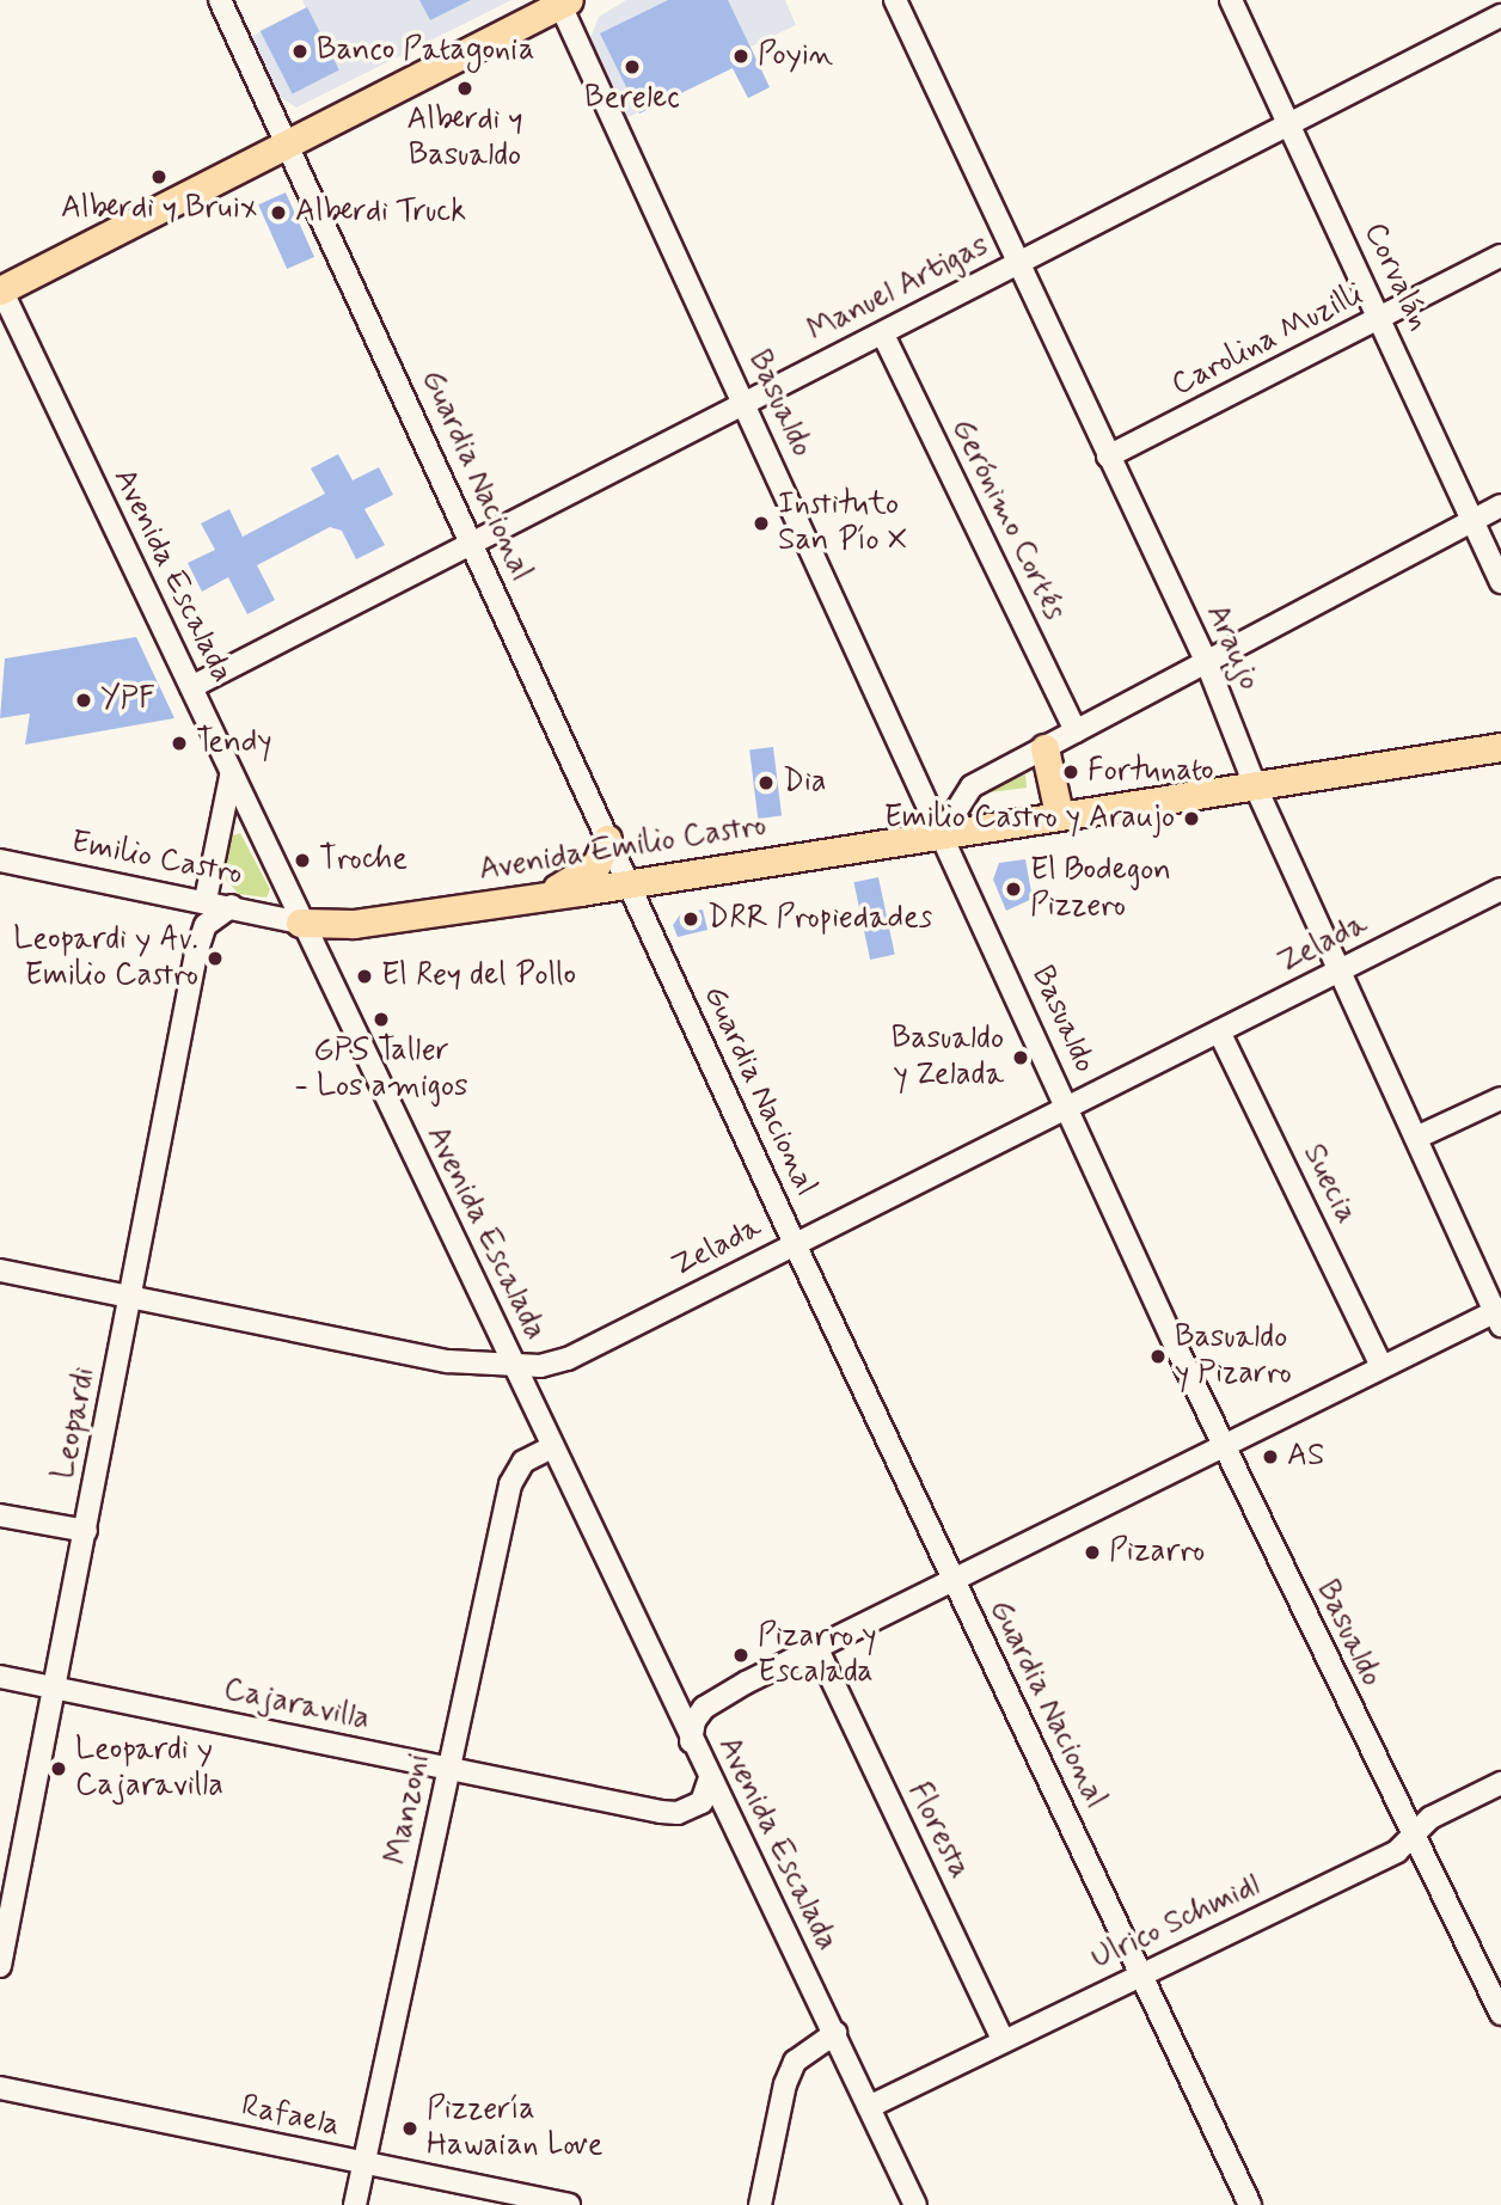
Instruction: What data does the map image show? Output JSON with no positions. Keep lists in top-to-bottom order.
{
  "streets": {
    "main road": ["Avenida Emilio Castro"],
    "street": [
      "Corvalán",
      "Manuel Artigas",
      "Carolina Muzilli",
      "Basualdo",
      "Guardia Nacional",
      "Gerónimo Cortés",
      "Avenida Escalada",
      "Araujo",
      "Emilio Castro",
      "Zelada",
      "Suecia",
      "Leopardi",
      "Cajaravilla",
      "Manzoni",
      "Floresta",
      "Ulrico Schmidl",
      "Rafaela"
    ]
  },
  "crossings": [
    ["Corvalán", "Manuel Artigas"],
    ["Corvalán", "Carolina Muzilli"],
    ["Manuel Artigas", "Basualdo"],
    ["Manuel Artigas", "Guardia Nacional"],
    ["Manuel Artigas", "Gerónimo Cortés"],
    ["Manuel Artigas", "Avenida Escalada"],
    ["Manuel Artigas", "Araujo"],
    ["Carolina Muzilli", "Araujo"],
    ["Basualdo", "Avenida Emilio Castro"],
    ["Basualdo", "Zelada"],
    ["Basualdo", "Ulrico Schmidl"],
    ["Guardia Nacional", "Avenida Emilio Castro"],
    ["Guardia Nacional", "Zelada"],
    ["Guardia Nacional", "Ulrico Schmidl"],
    ["Avenida Escalada", "Avenida Emilio Castro"],
    ["Avenida Escalada", "Emilio Castro"],
    ["Avenida Escalada", "Zelada"],
    ["Avenida Escalada", "Cajaravilla"],
    ["Avenida Escalada", "Manzoni"],
    ["Avenida Escalada", "Ulrico Schmidl"],
    ["Araujo", "Avenida Emilio Castro"],
    ["Araujo", "Zelada"],
    ["Avenida Emilio Castro", "Emilio Castro"],
    ["Emilio Castro", "Leopardi"],
    ["Zelada", "Suecia"],
    ["Zelada", "Leopardi"],
    ["Leopardi", "Cajaravilla"],
    ["Cajaravilla", "Manzoni"],
    ["Manzoni", "Rafaela"],
    ["Floresta", "Ulrico Schmidl"]
  ],
  "places": [
    "Banco Patagonia",
    "Poyin",
    "Berelec",
    "Alberdi y Basualdo",
    "Alberdi y Bruix",
    "Alberdi Truck",
    "Instituto San Pío X",
    "YPF",
    "Tendy",
    "Fortunato",
    "Dia",
    "Emilio Castro y Araujo",
    "Troche",
    "El Bodegon Pizzero",
    "DRR Propiedades",
    "Leopardi y Av. Emilio Castro",
    "El Rey del Pollo",
    "GPS Taller - Los amigos",
    "Basualdo y Zelada",
    "Basualdo y Pizarro",
    "AS",
    "Pizarro",
    "Pizarro y Escalada",
    "Leopardi y Cajaravilla",
    "Pizzería Hawaian Love"
  ]
}
